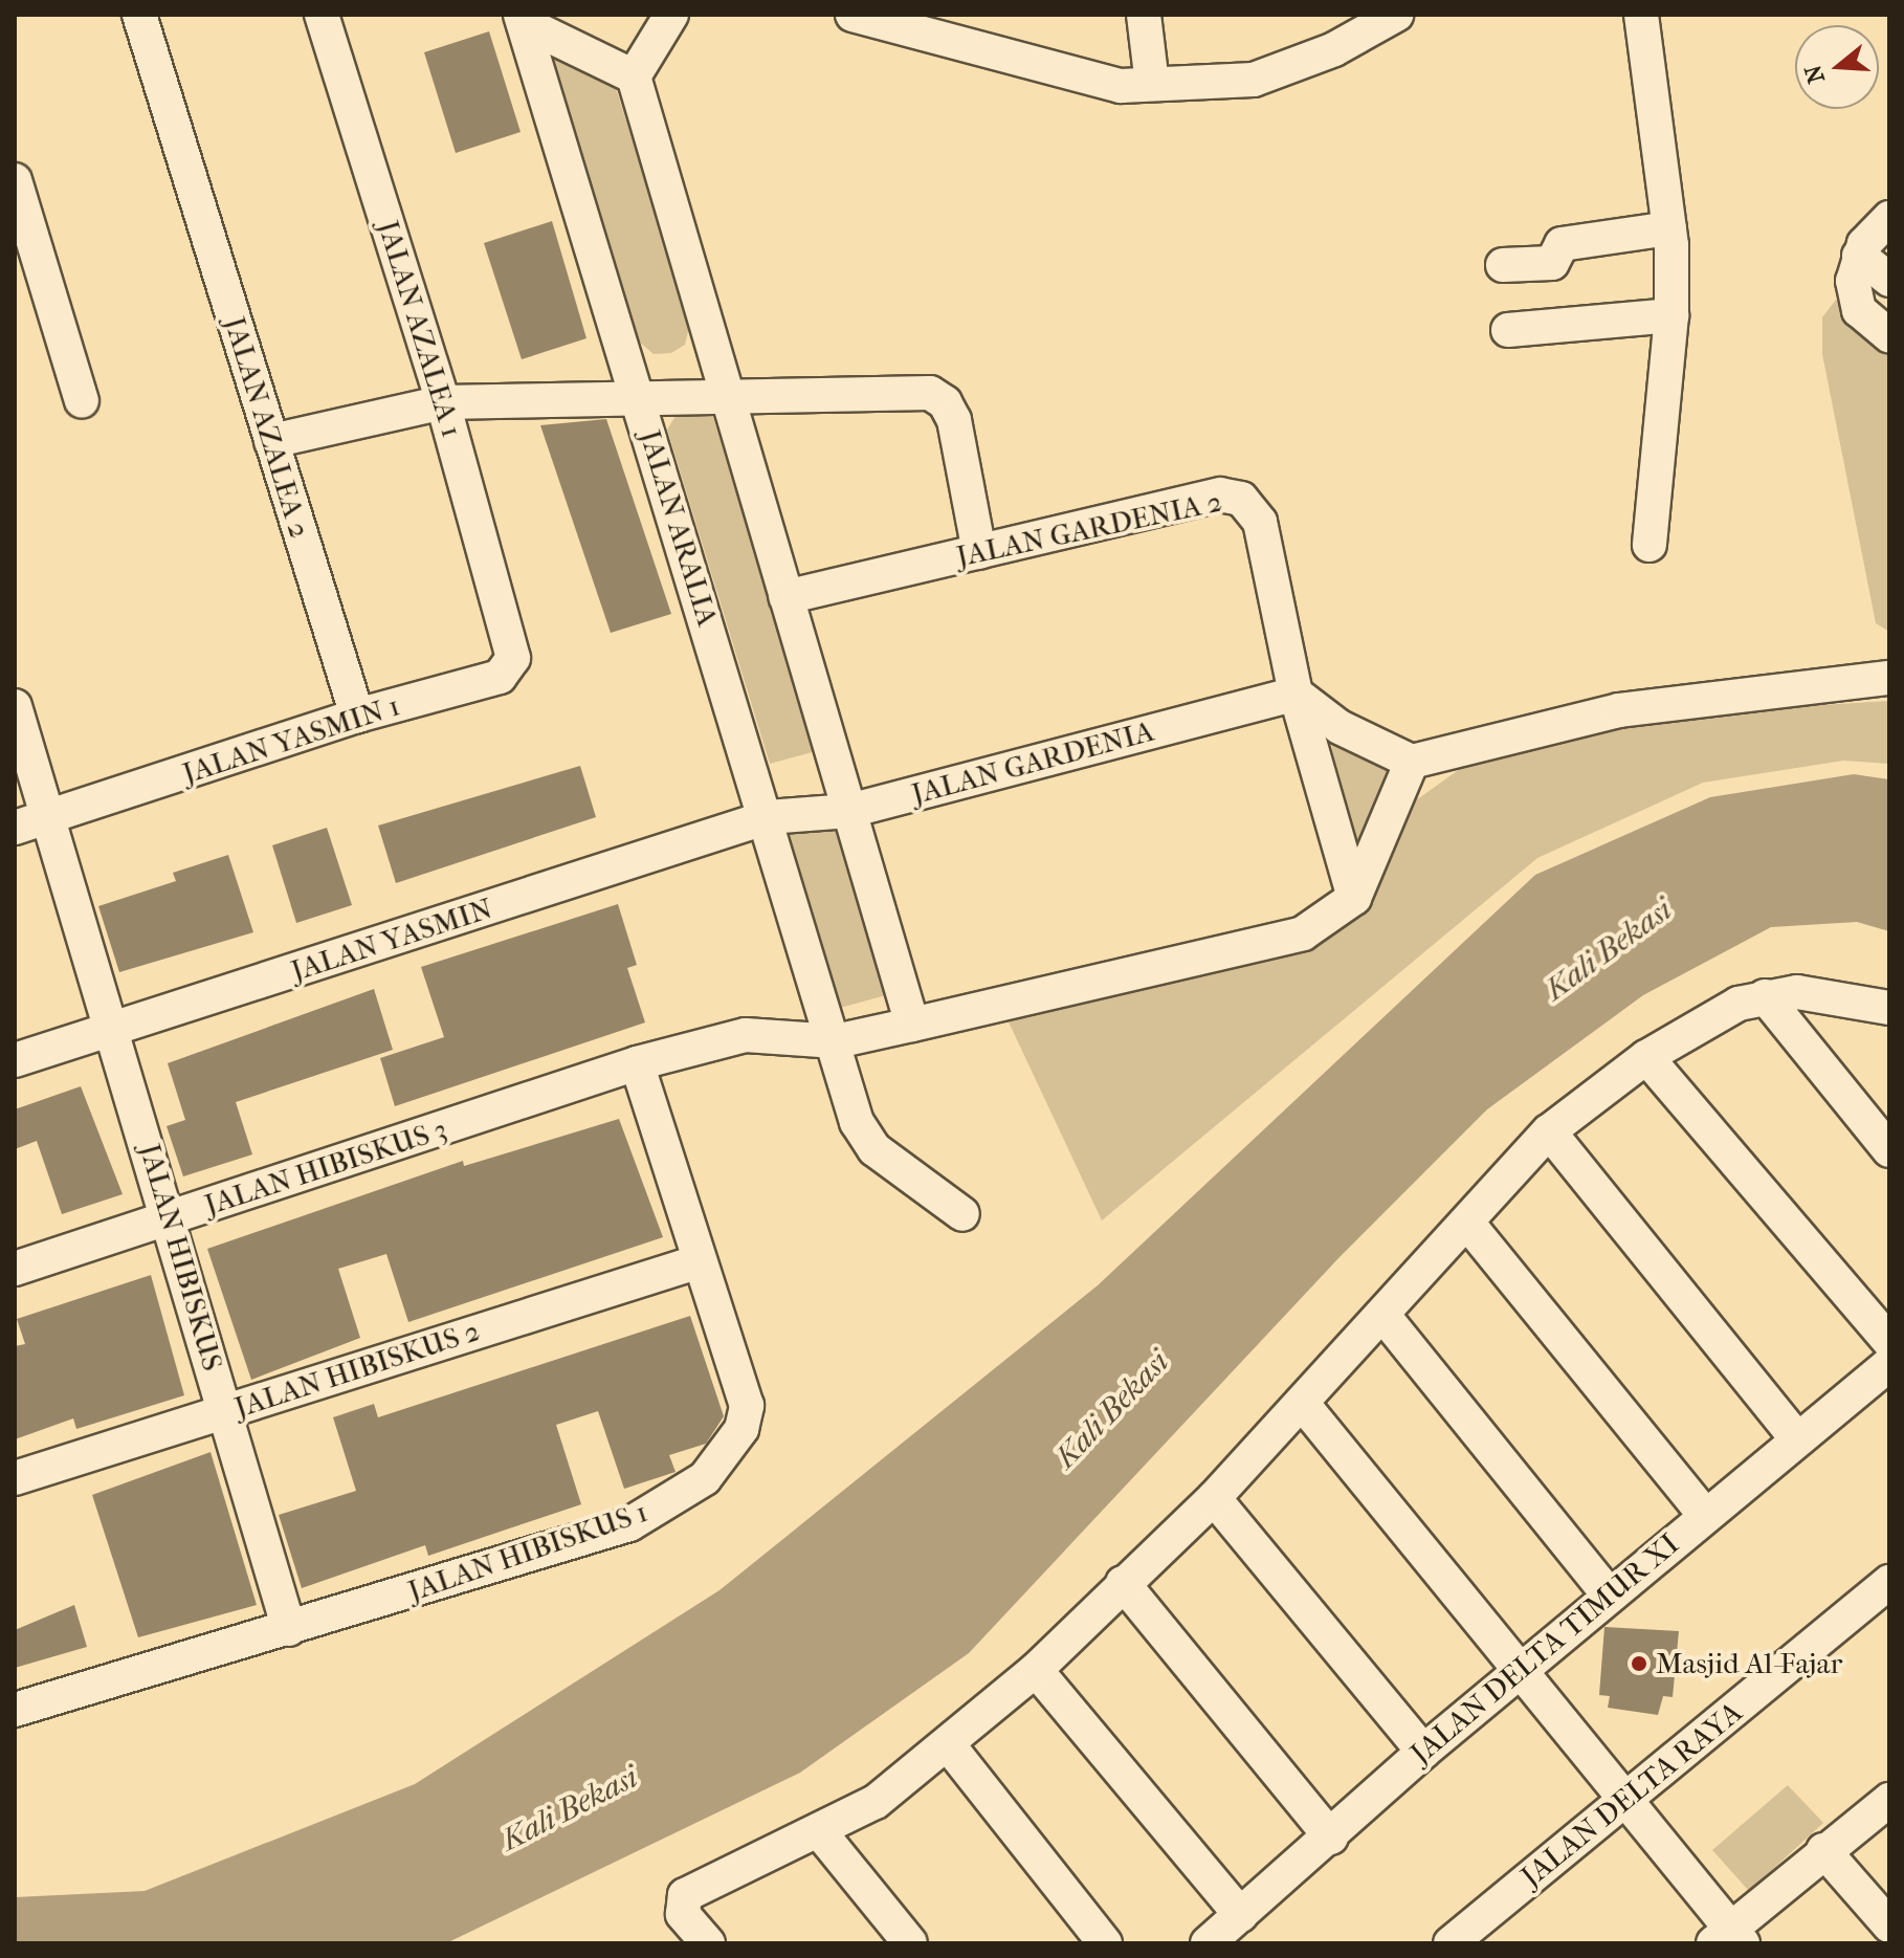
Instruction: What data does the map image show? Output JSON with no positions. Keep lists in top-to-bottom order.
{
  "streets": {
    "street": [
      "JALAN AZALEA 1",
      "JALAN AZALEA 2",
      "JALAN ARALIA",
      "JALAN GARDENIA 2",
      "JALAN YASMIN 1",
      "JALAN GARDENIA",
      "JALAN YASMIN",
      "JALAN HIBISKUS 3",
      "JALAN HIBISKUS",
      "JALAN HIBISKUS 2",
      "JALAN HIBISKUS 1",
      "JALAN DELTA TIMUR XI",
      "JALAN DELTA RAYA"
    ]
  },
  "crossings": [
    ["JALAN AZALEA 1", "JALAN YASMIN 1"],
    ["JALAN AZALEA 2", "JALAN YASMIN 1"],
    ["JALAN ARALIA", "JALAN GARDENIA"],
    ["JALAN ARALIA", "JALAN YASMIN"],
    ["JALAN ARALIA", "JALAN HIBISKUS 3"],
    ["JALAN GARDENIA 2", "JALAN GARDENIA"],
    ["JALAN GARDENIA 2", "JALAN HIBISKUS 3"],
    ["JALAN YASMIN 1", "JALAN HIBISKUS"],
    ["JALAN GARDENIA", "JALAN YASMIN"],
    ["JALAN YASMIN", "JALAN HIBISKUS"],
    ["JALAN HIBISKUS 3", "JALAN HIBISKUS"],
    ["JALAN HIBISKUS 3", "JALAN HIBISKUS 1"],
    ["JALAN HIBISKUS", "JALAN HIBISKUS 2"],
    ["JALAN HIBISKUS", "JALAN HIBISKUS 1"],
    ["JALAN HIBISKUS 2", "JALAN HIBISKUS 1"]
  ],
  "water": ["Kali Bekasi"],
  "places": ["Masjid Al-Fajar"],
  "north": "left"
}
